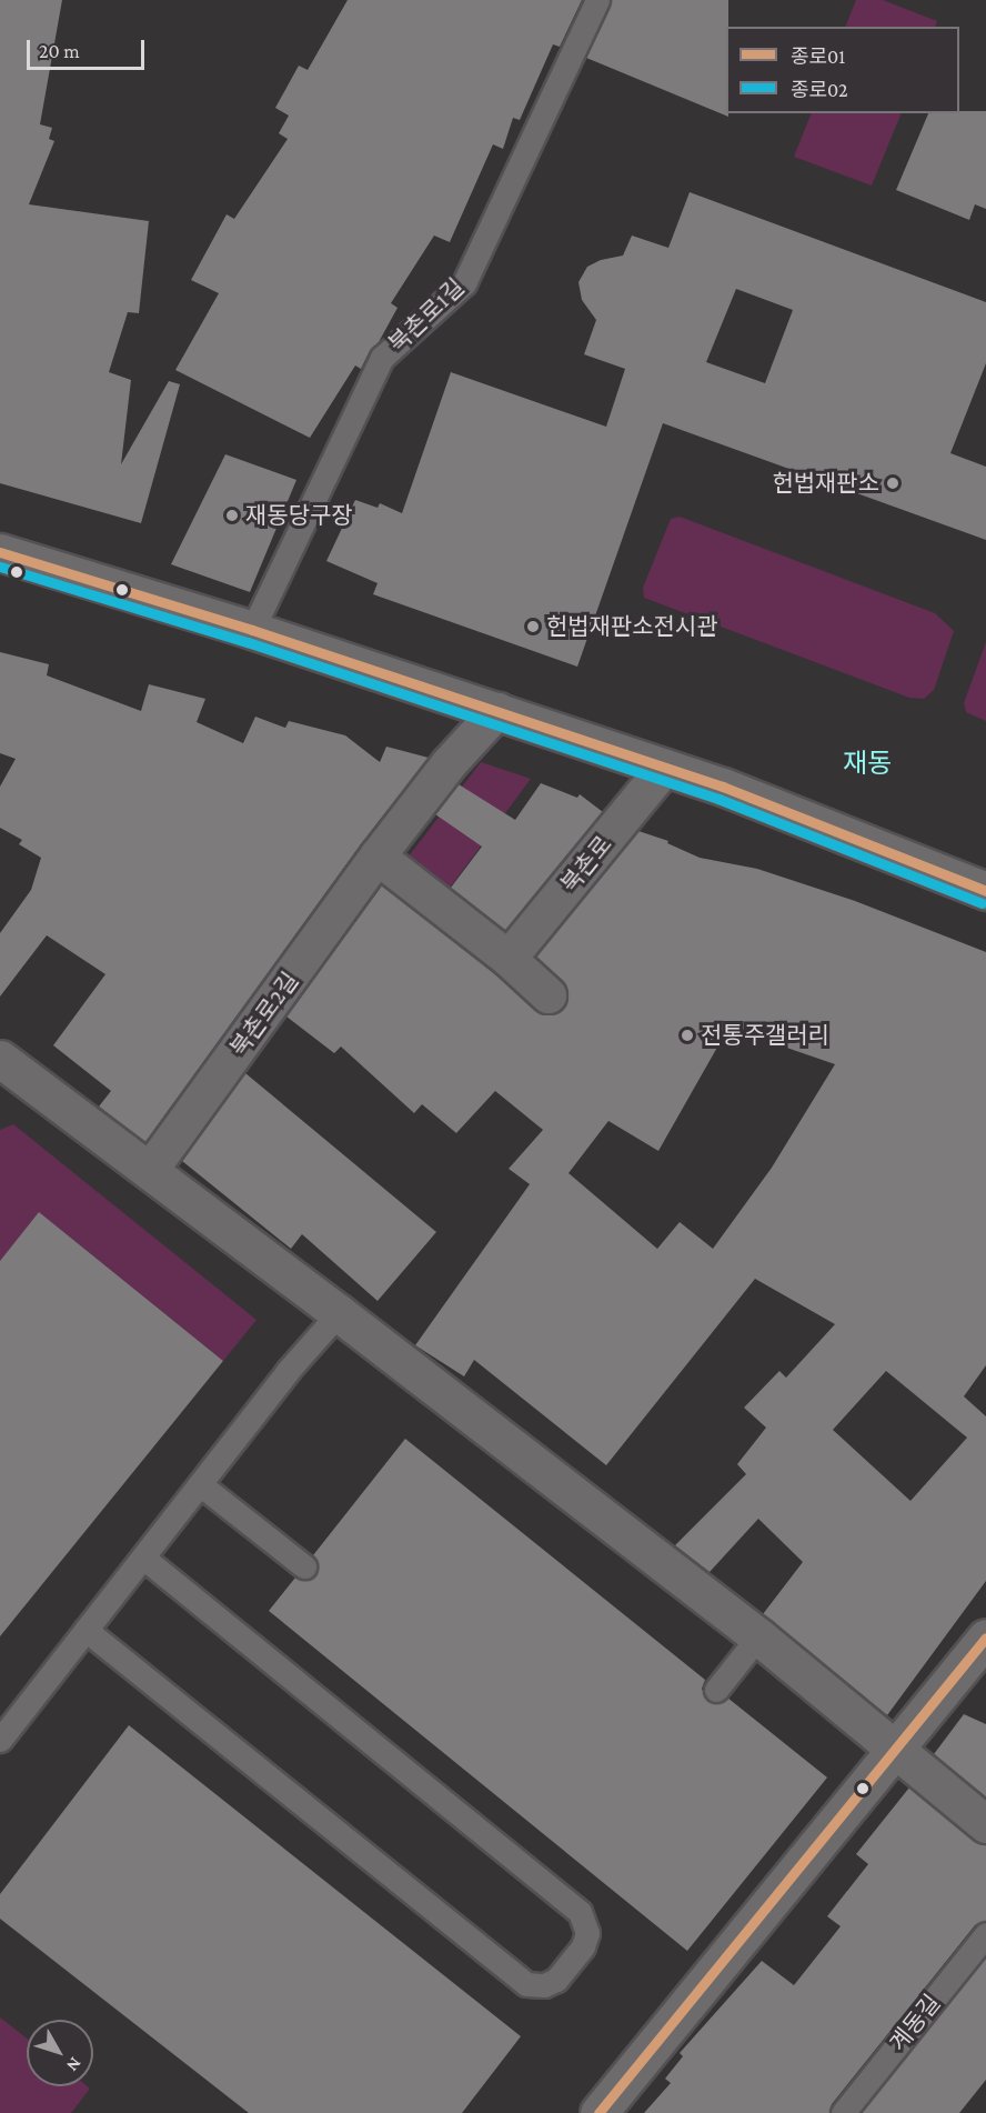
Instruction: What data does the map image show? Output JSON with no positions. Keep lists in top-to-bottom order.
{
  "streets": {
    "street": ["북촌로", "북촌로2길"],
    "lane": ["북촌로1길", "계동길"]
  },
  "districts": ["재동"],
  "places": [
    "헌법재판소",
    "재동당구장",
    "헌법재판소전시관",
    "전통주갤러리"
  ],
  "lines": ["transit line 종로01", "transit line 종로02"],
  "legend": ["종로01", "종로02"],
  "scale_bar": "20 m",
  "north": "bottom right"
}
